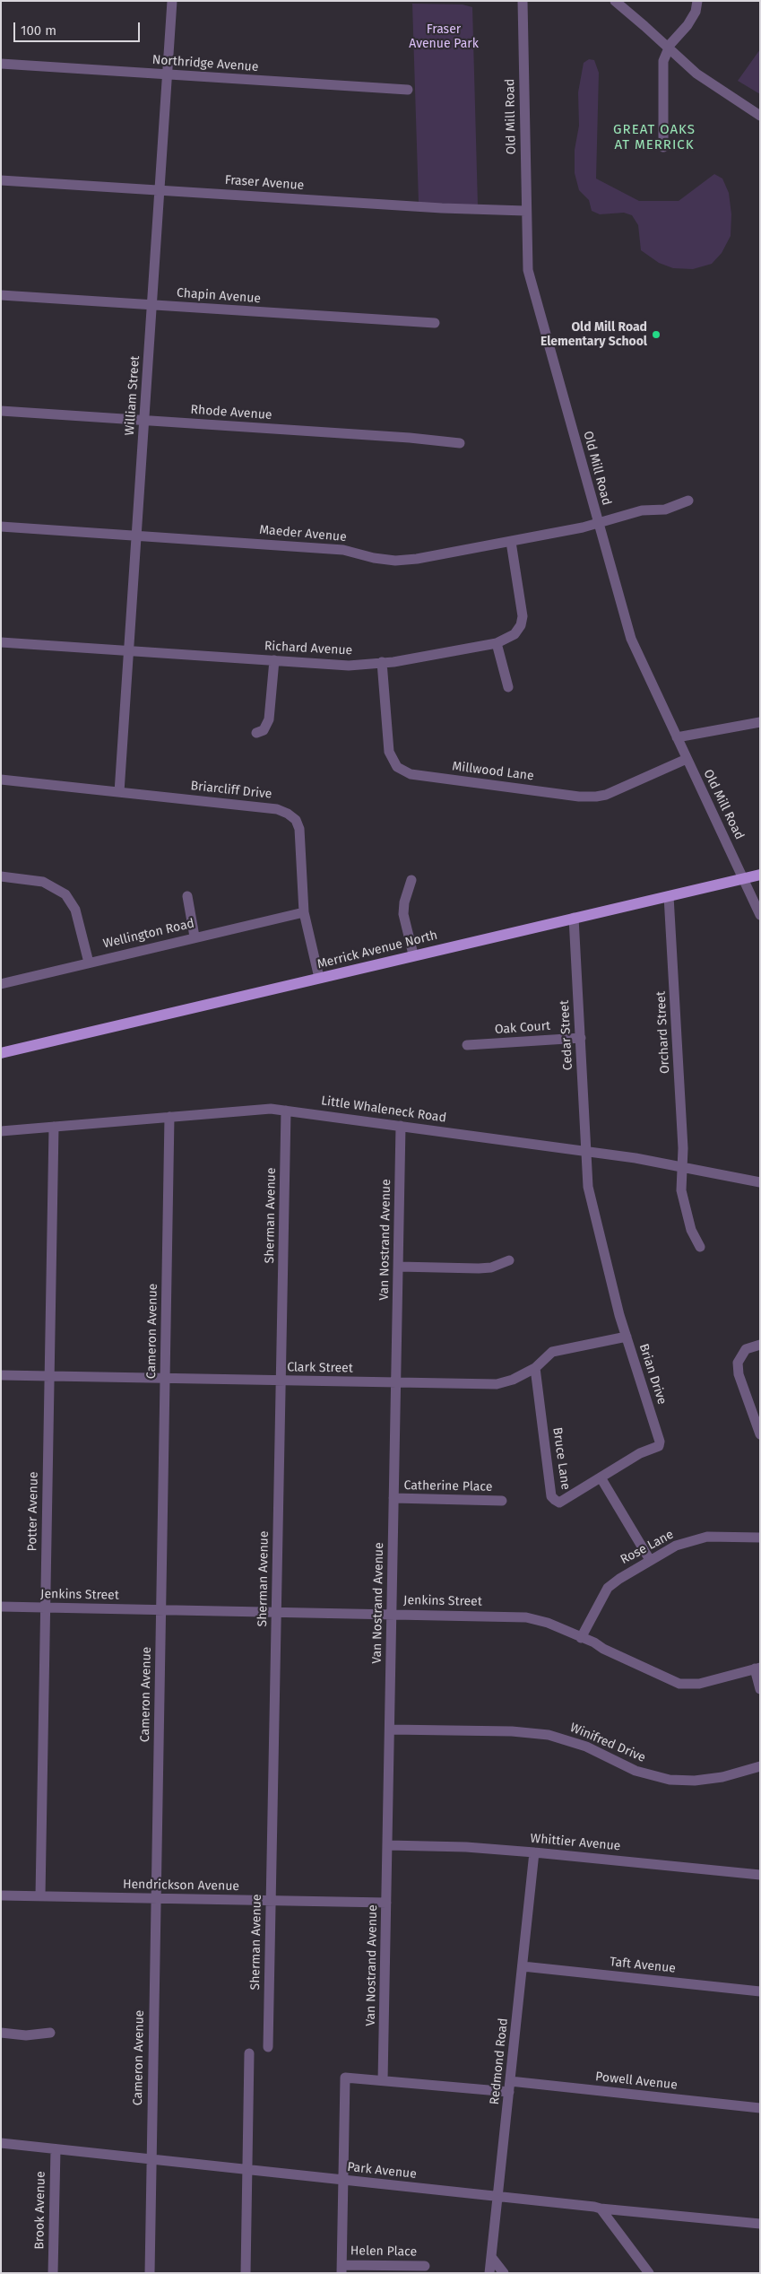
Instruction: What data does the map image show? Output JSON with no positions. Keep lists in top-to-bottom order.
{
  "streets": {
    "main road": ["Merrick Avenue North"],
    "street": [
      "Northridge Avenue",
      "Old Mill Road",
      "Fraser Avenue",
      "Chapin Avenue",
      "William Street",
      "Rhode Avenue",
      "Maeder Avenue",
      "Richard Avenue",
      "Millwood Lane",
      "Briarcliff Drive",
      "Wellington Road",
      "Oak Court",
      "Orchard Street",
      "Cedar Street",
      "Little Whaleneck Road",
      "Sherman Avenue",
      "Van Nostrand Avenue",
      "Cameron Avenue",
      "Clark Street",
      "Brian Drive",
      "Bruce Lane",
      "Catherine Place",
      "Potter Avenue",
      "Rose Lane",
      "Jenkins Street",
      "Winifred Drive",
      "Whittier Avenue",
      "Hendrickson Avenue",
      "Taft Avenue",
      "Redmond Road",
      "Powell Avenue",
      "Park Avenue",
      "Brook Avenue",
      "Helen Place"
    ]
  },
  "crossings": [
    ["Northridge Avenue", "William Street"],
    ["Old Mill Road", "Fraser Avenue"],
    ["Old Mill Road", "Maeder Avenue"],
    ["Old Mill Road", "Millwood Lane"],
    ["Old Mill Road", "Merrick Avenue North"],
    ["Fraser Avenue", "William Street"],
    ["Chapin Avenue", "William Street"],
    ["William Street", "Rhode Avenue"],
    ["William Street", "Maeder Avenue"],
    ["William Street", "Richard Avenue"],
    ["William Street", "Briarcliff Drive"],
    ["Maeder Avenue", "Richard Avenue"],
    ["Richard Avenue", "Millwood Lane"],
    ["Briarcliff Drive", "Wellington Road"],
    ["Briarcliff Drive", "Merrick Avenue North"],
    ["Merrick Avenue North", "Orchard Street"],
    ["Merrick Avenue North", "Cedar Street"],
    ["Oak Court", "Cedar Street"],
    ["Orchard Street", "Little Whaleneck Road"],
    ["Cedar Street", "Little Whaleneck Road"],
    ["Cedar Street", "Brian Drive"],
    ["Little Whaleneck Road", "Sherman Avenue"],
    ["Little Whaleneck Road", "Van Nostrand Avenue"],
    ["Little Whaleneck Road", "Cameron Avenue"],
    ["Little Whaleneck Road", "Brian Drive"],
    ["Little Whaleneck Road", "Potter Avenue"],
    ["Sherman Avenue", "Clark Street"],
    ["Sherman Avenue", "Jenkins Street"],
    ["Sherman Avenue", "Hendrickson Avenue"],
    ["Van Nostrand Avenue", "Clark Street"],
    ["Van Nostrand Avenue", "Catherine Place"],
    ["Van Nostrand Avenue", "Jenkins Street"],
    ["Van Nostrand Avenue", "Winifred Drive"],
    ["Van Nostrand Avenue", "Whittier Avenue"],
    ["Van Nostrand Avenue", "Hendrickson Avenue"],
    ["Cameron Avenue", "Clark Street"],
    ["Cameron Avenue", "Jenkins Street"],
    ["Cameron Avenue", "Hendrickson Avenue"],
    ["Cameron Avenue", "Park Avenue"],
    ["Clark Street", "Brian Drive"],
    ["Clark Street", "Bruce Lane"],
    ["Clark Street", "Potter Avenue"],
    ["Brian Drive", "Bruce Lane"],
    ["Potter Avenue", "Jenkins Street"],
    ["Potter Avenue", "Hendrickson Avenue"],
    ["Rose Lane", "Jenkins Street"],
    ["Whittier Avenue", "Redmond Road"],
    ["Taft Avenue", "Redmond Road"],
    ["Redmond Road", "Powell Avenue"],
    ["Redmond Road", "Park Avenue"],
    ["Park Avenue", "Brook Avenue"]
  ],
  "districts": ["GREAT OAKS AT MERRICK"],
  "parks": ["Fraser Avenue Park"],
  "places": ["Old Mill Road Elementary School"],
  "scale_bar": "100 m"
}
